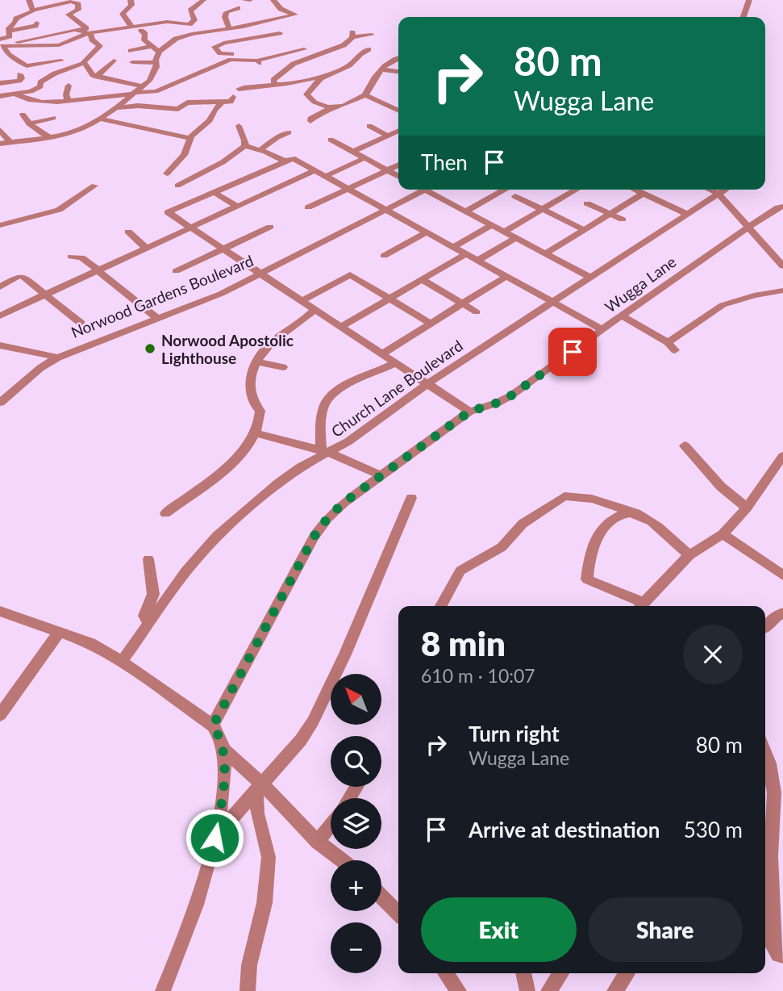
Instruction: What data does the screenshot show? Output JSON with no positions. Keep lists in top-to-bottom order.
{
  "streets": {
    "street": ["Wugga Lane", "Norwood Gardens Boulevard", "Church Lane Boulevard"]
  },
  "places": ["Norwood Apostolic Lighthouse"],
  "north": "top left",
  "page": {
    "turn": ["80 m", "Wugga Lane"],
    "then": "Then",
    "heading": ["8 min", "610 m · 10:07"],
    "map_buttons": ["+", "−"],
    "list": [
      {
        "name": "Turn right",
        "note": "Wugga Lane",
        "value": "80 m"
      },
      {
        "name": "Arrive at destination",
        "value": "530 m"
      }
    ],
    "buttons": ["Exit", "Share"]
  }
}
